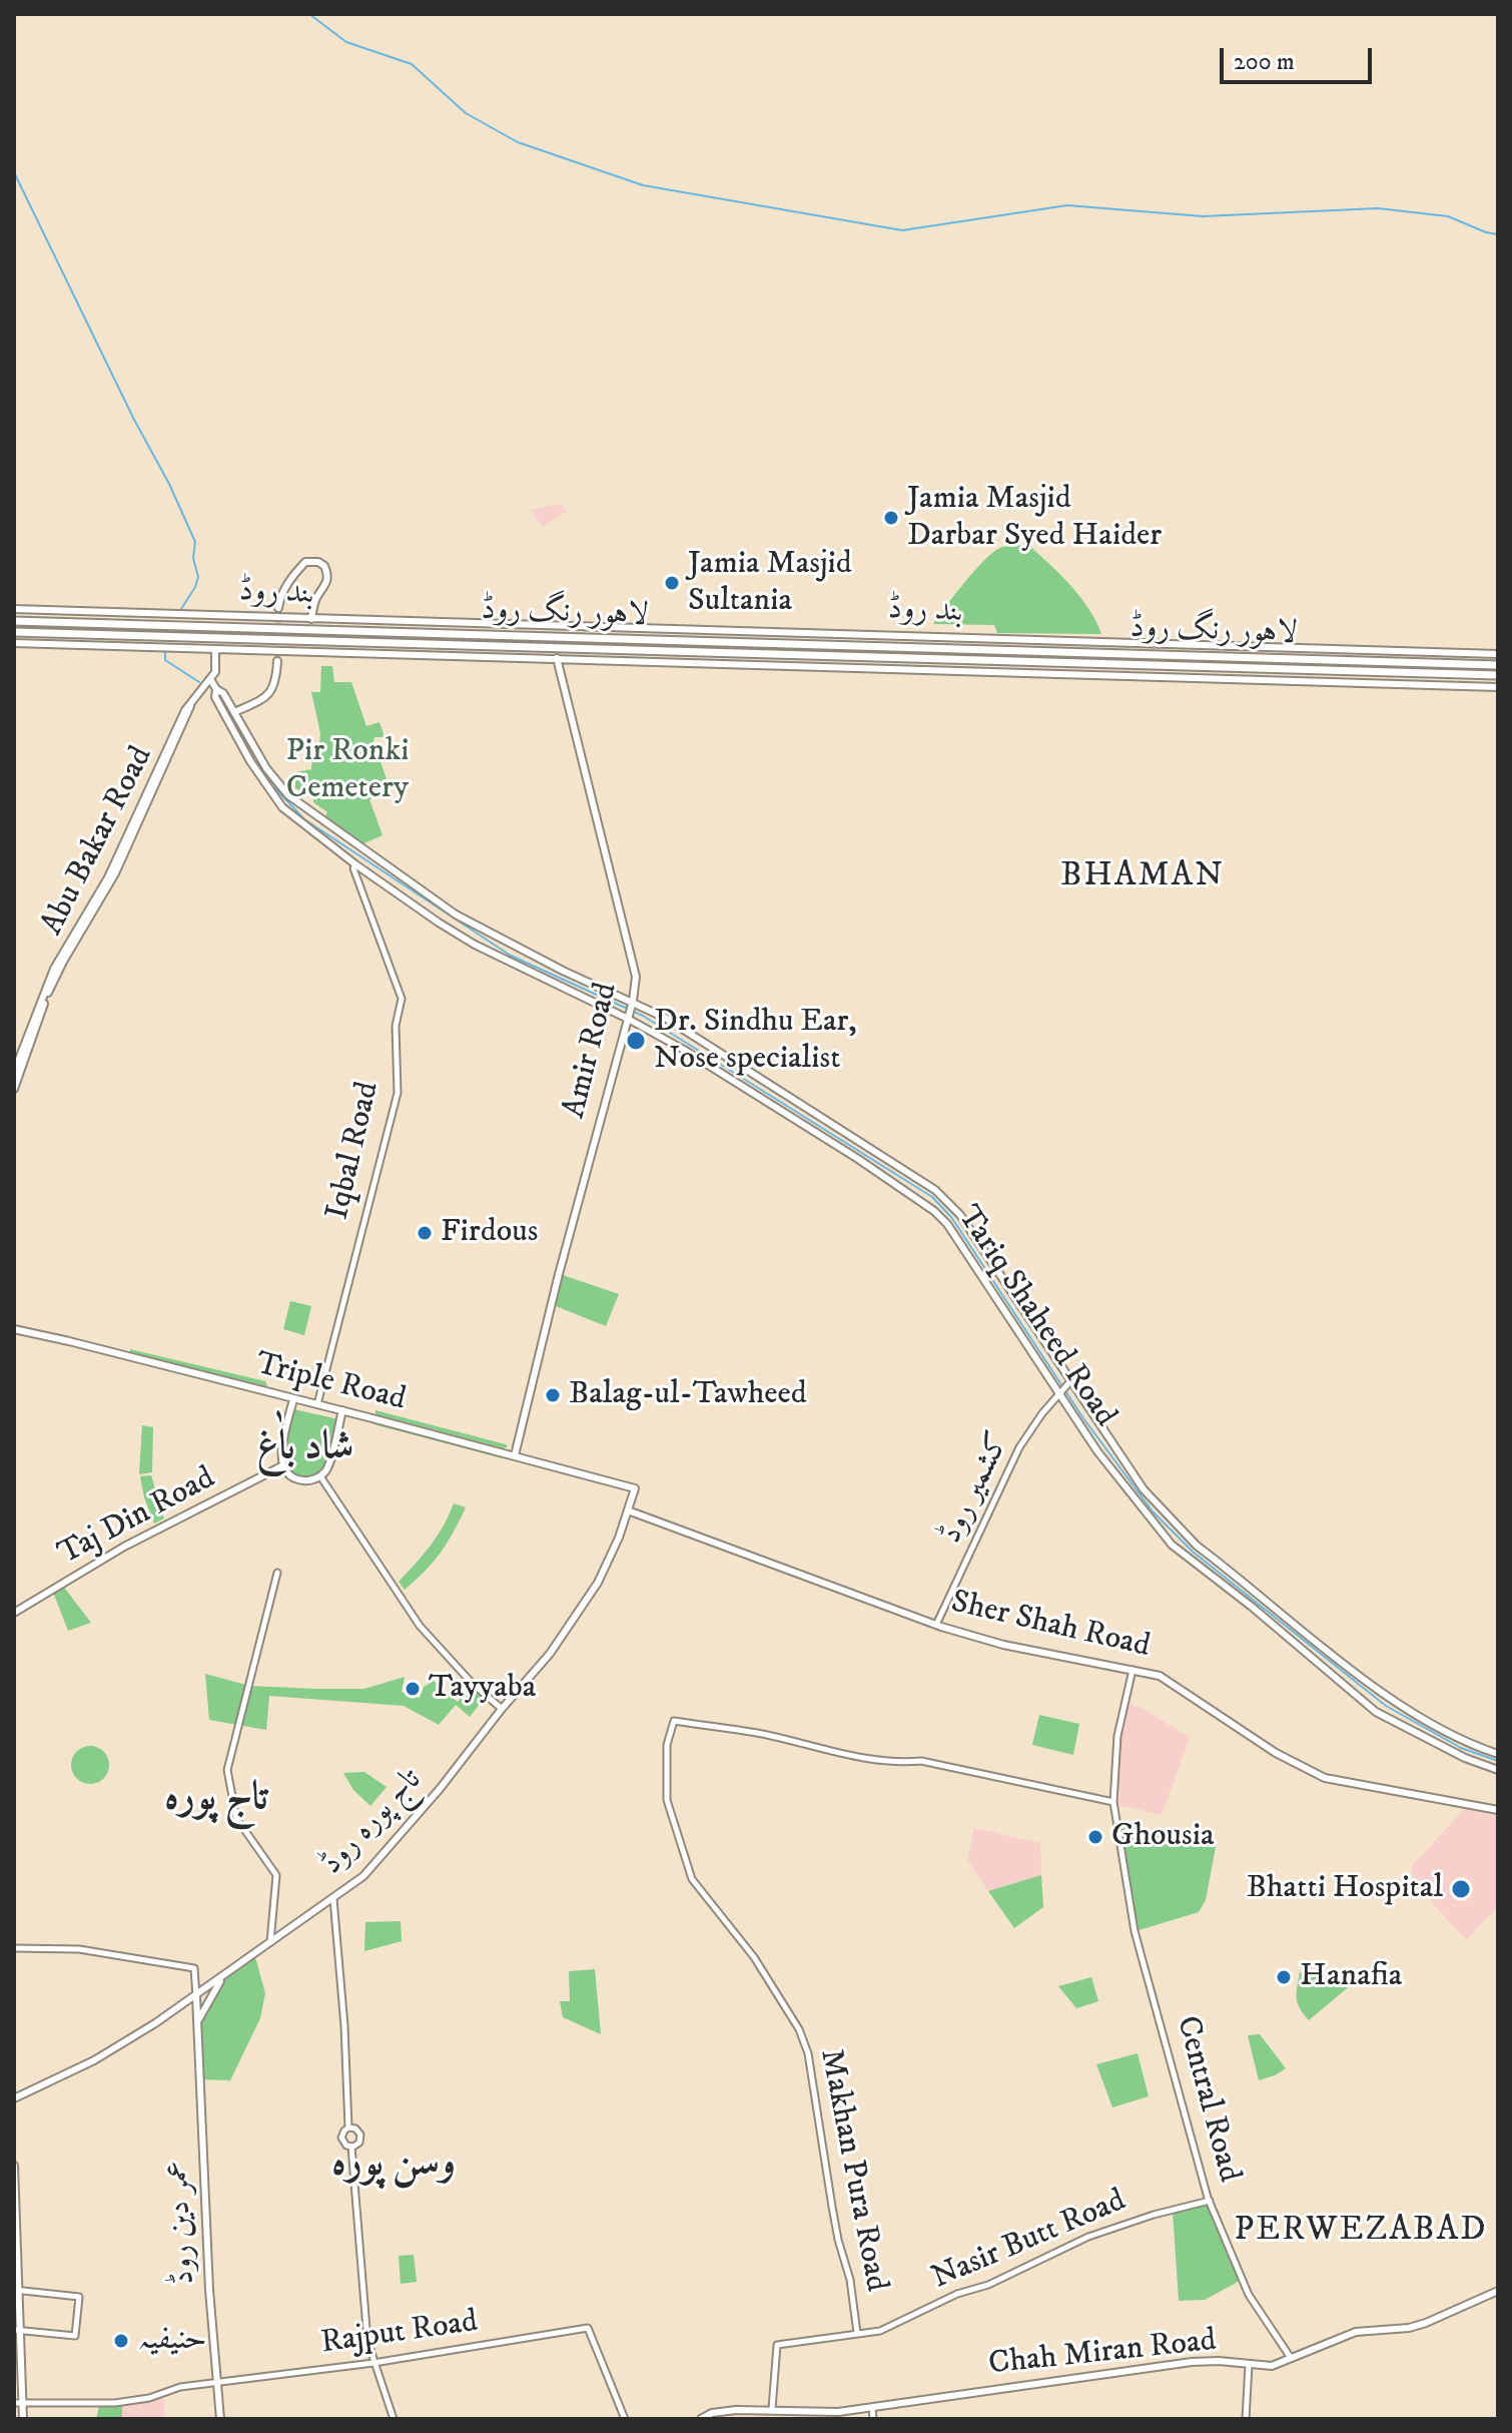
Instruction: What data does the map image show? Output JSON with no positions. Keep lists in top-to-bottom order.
{
  "streets": {
    "highway": ["لاہور رنگ روڈ"],
    "main road": [
      "بند روڈ",
      "Abu Bakar Road",
      "Amir Road",
      "Tariq Shaheed Road",
      "Triple Road",
      "Taj Din Road",
      "Sher Shah Road",
      "تاج پورہ روڈ",
      "عمر دین روڈ",
      "Chah Miran Road"
    ],
    "street": [
      "Iqbal Road",
      "کشمیر روڈ",
      "Central Road",
      "Makhan Pura Road",
      "Nasir Butt Road",
      "Rajput Road"
    ]
  },
  "crossings": [
    ["بند روڈ", "Abu Bakar Road"],
    ["بند روڈ", "Amir Road"],
    ["Abu Bakar Road", "Tariq Shaheed Road"],
    ["Amir Road", "Tariq Shaheed Road"],
    ["Amir Road", "Triple Road"],
    ["Iqbal Road", "Tariq Shaheed Road"],
    ["Iqbal Road", "Triple Road"],
    ["Tariq Shaheed Road", "کشمیر روڈ"],
    ["Triple Road", "تاج پورہ روڈ"],
    ["کشمیر روڈ", "Sher Shah Road"],
    ["Sher Shah Road", "تاج پورہ روڈ"],
    ["Sher Shah Road", "Central Road"],
    ["تاج پورہ روڈ", "عمر دین روڈ"],
    ["Central Road", "Makhan Pura Road"],
    ["Central Road", "Nasir Butt Road"],
    ["Central Road", "Chah Miran Road"],
    ["Makhan Pura Road", "Nasir Butt Road"],
    ["عمر دین روڈ", "Rajput Road"],
    ["Nasir Butt Road", "Chah Miran Road"]
  ],
  "districts": [
    "BHAMAN",
    "شاد باٰغ",
    "تاج پورہ",
    "وسن پورہ",
    "PERWEZABAD"
  ],
  "parks": ["Pir Ronki Cemetery"],
  "places": [
    "Jamia Masjid Darbar Syed Haider",
    "Jamia Masjid Sultania",
    "Dr. Sindhu Ear, Nose specialist",
    "Firdous",
    "Balag-ul-Tawheed",
    "Tayyaba",
    "Ghousia",
    "Bhatti Hospital",
    "Hanafia",
    "حنیفیہ"
  ],
  "scale_bar": "200 m"
}
